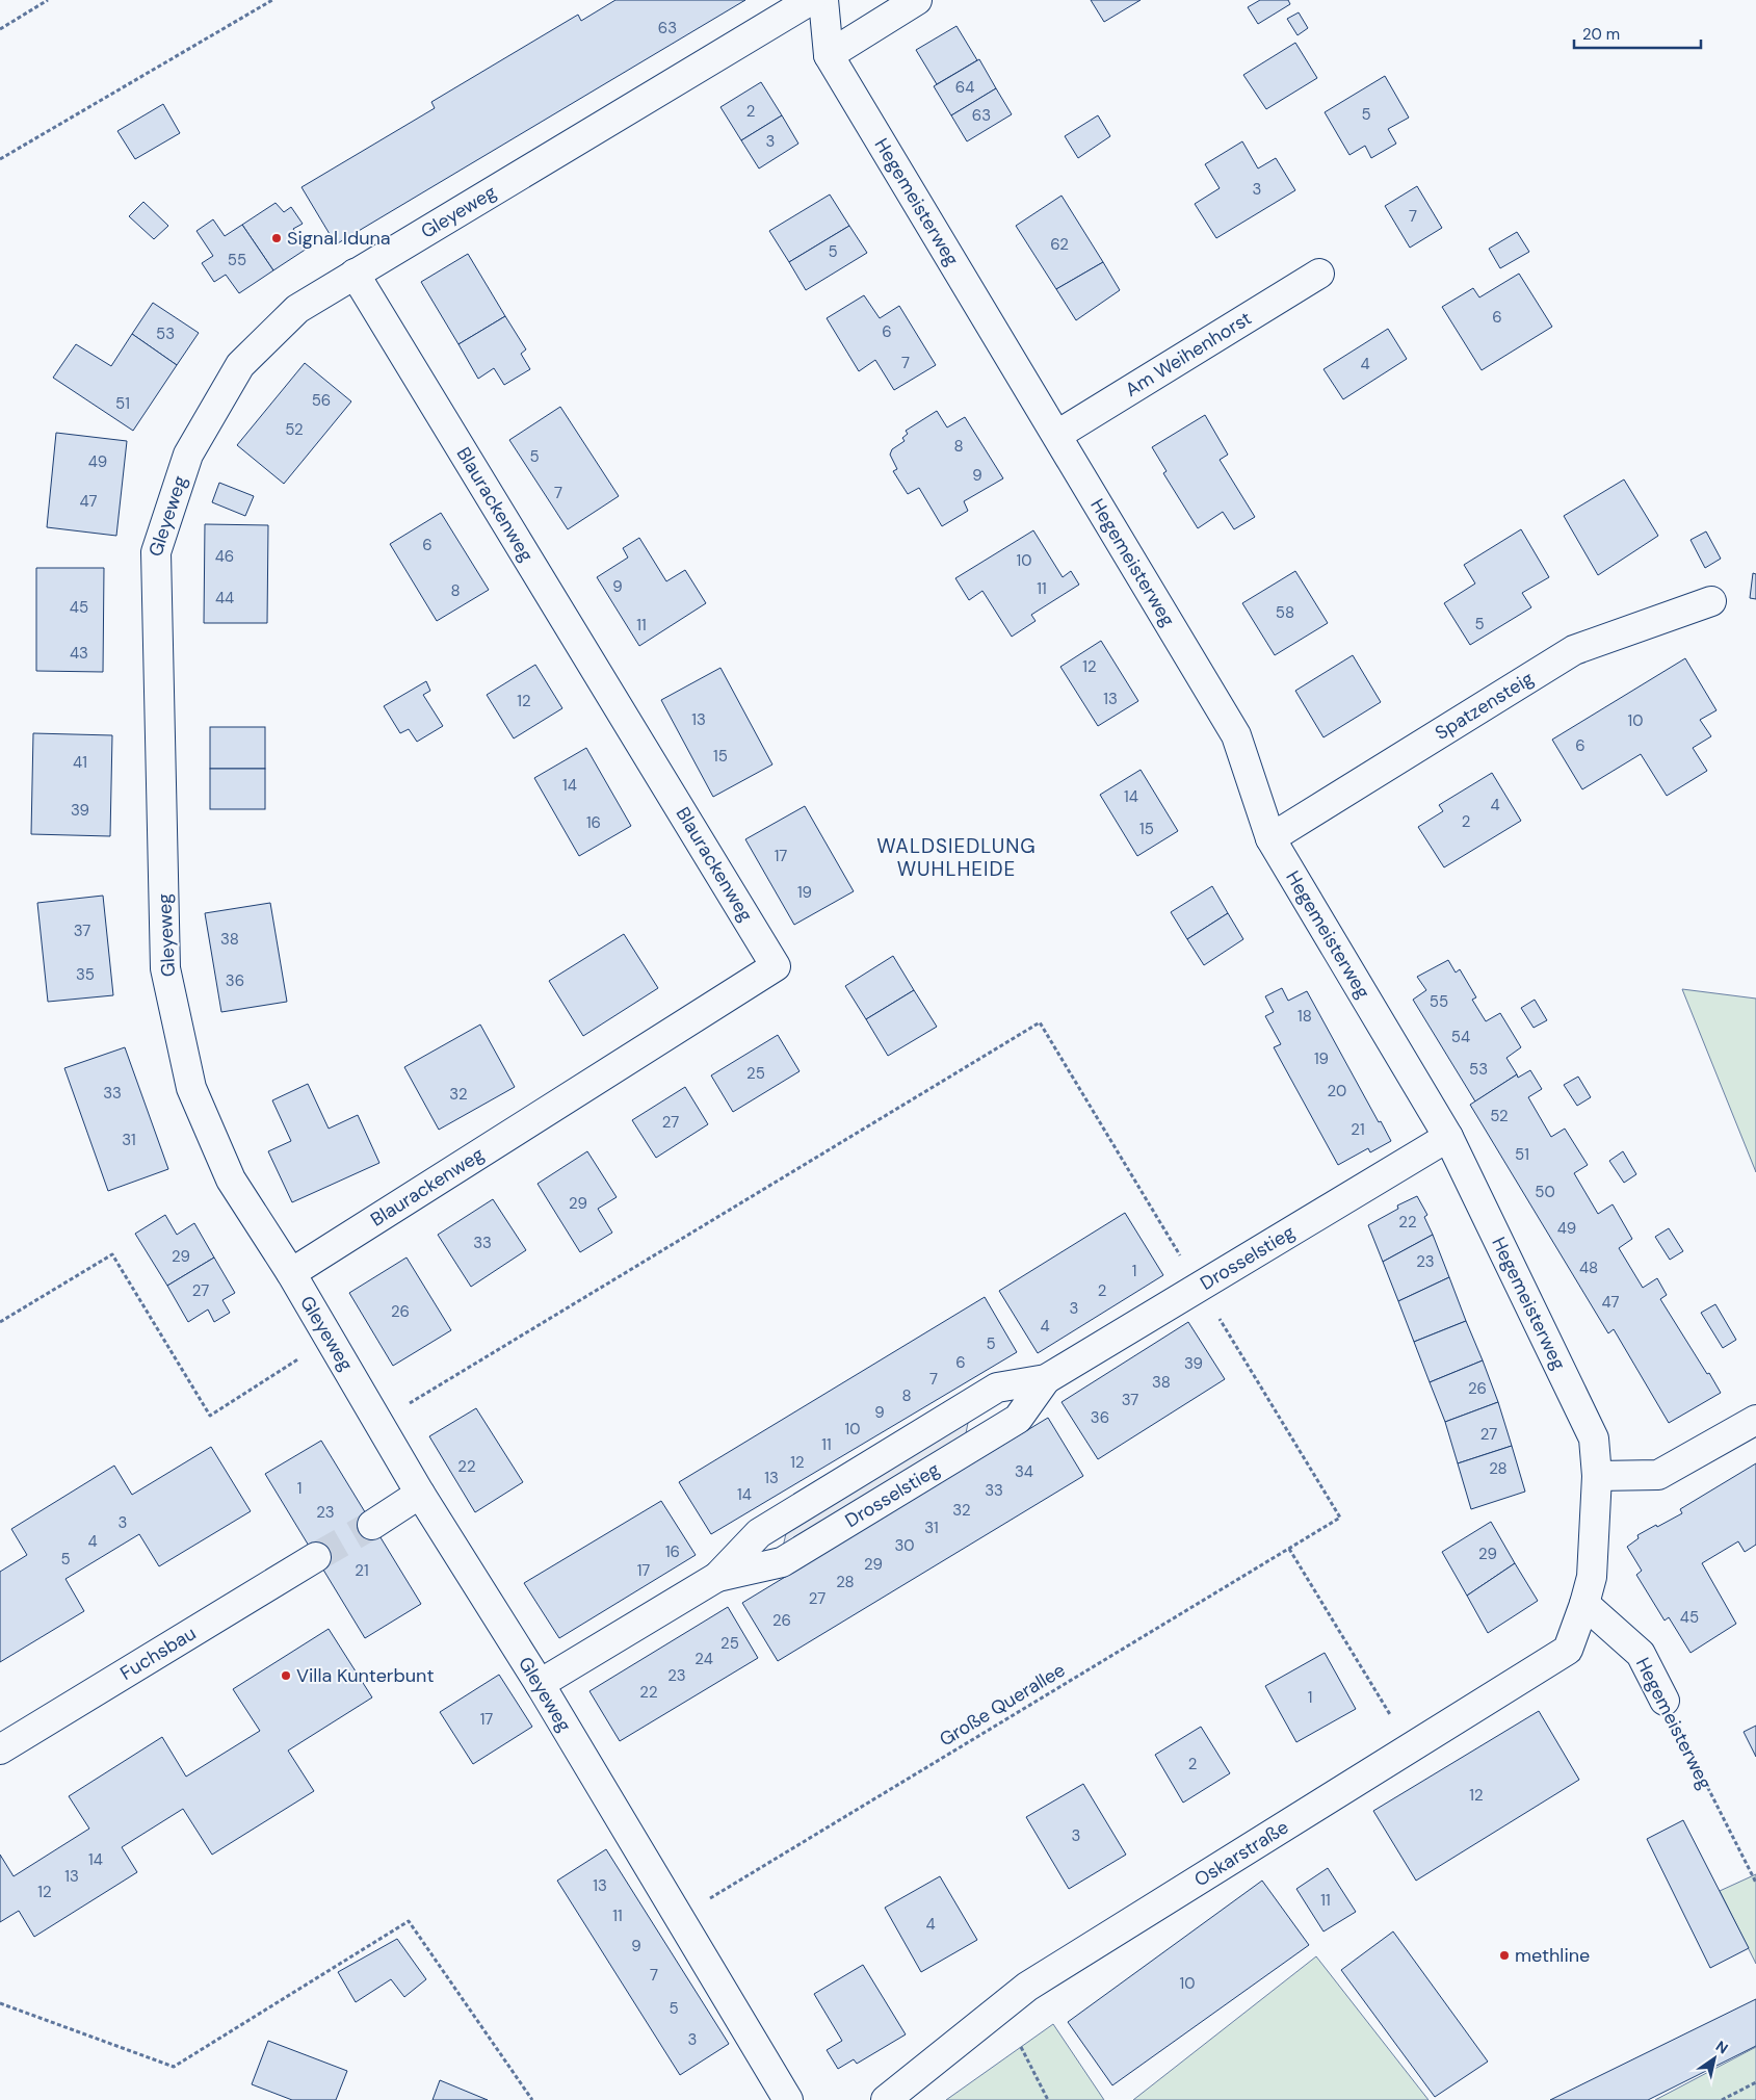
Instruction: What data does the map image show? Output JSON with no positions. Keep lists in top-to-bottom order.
{
  "streets": {
    "street": [
      "Hegemeisterweg",
      "Gleyeweg",
      "Am Weihenhorst",
      "Blaurackenweg",
      "Spatzensteig",
      "Drosselstieg",
      "Fuchsbau",
      "Oskarstraße"
    ],
    "path": ["Große Querallee"]
  },
  "crossings": [
    ["Hegemeisterweg", "Am Weihenhorst"],
    ["Hegemeisterweg", "Spatzensteig"],
    ["Hegemeisterweg", "Drosselstieg"],
    ["Hegemeisterweg", "Oskarstraße"],
    ["Gleyeweg", "Blaurackenweg"],
    ["Gleyeweg", "Drosselstieg"],
    ["Gleyeweg", "Große Querallee"]
  ],
  "districts": ["WALDSIEDLUNG WUHLHEIDE"],
  "places": ["Signal Iduna", "Villa Kunterbunt", "methline"],
  "house_numbers": [
    "63",
    "64",
    "2",
    "5",
    "63",
    "3",
    "3",
    "7",
    "62",
    "5",
    "55",
    "6",
    "6",
    "53",
    "7",
    "4",
    "56",
    "51",
    "52",
    "8",
    "5",
    "49",
    "9",
    "7",
    "47",
    "6",
    "46",
    "10",
    "9",
    "11",
    "8",
    "44",
    "45",
    "58",
    "5",
    "11",
    "43",
    "12",
    "13",
    "12",
    "13",
    "10",
    "6",
    "15",
    "41",
    "14",
    "14",
    "4",
    "39",
    "2",
    "16",
    "15",
    "17",
    "19",
    "37",
    "38",
    "35",
    "36",
    "55",
    "18",
    "54",
    "19",
    "53",
    "25",
    "20",
    "33",
    "32",
    "52",
    "27",
    "21",
    "31",
    "51",
    "50",
    "29",
    "22",
    "49",
    "33",
    "29",
    "23",
    "48",
    "1",
    "27",
    "2",
    "47",
    "3",
    "26",
    "4",
    "5",
    "6",
    "39",
    "7",
    "38",
    "26",
    "8",
    "37",
    "9",
    "36",
    "10",
    "27",
    "11",
    "12",
    "22",
    "28",
    "34",
    "13",
    "1",
    "33",
    "14",
    "32",
    "23",
    "3",
    "31",
    "4",
    "30",
    "16",
    "29",
    "5",
    "29",
    "21",
    "17",
    "28",
    "27",
    "45",
    "26",
    "25",
    "24",
    "23",
    "22",
    "1",
    "17",
    "2",
    "12",
    "3",
    "14",
    "13",
    "13",
    "12",
    "11",
    "11",
    "4",
    "9",
    "7",
    "10",
    "5",
    "3"
  ],
  "scale_bar": "20 m",
  "north": "top right"
}
